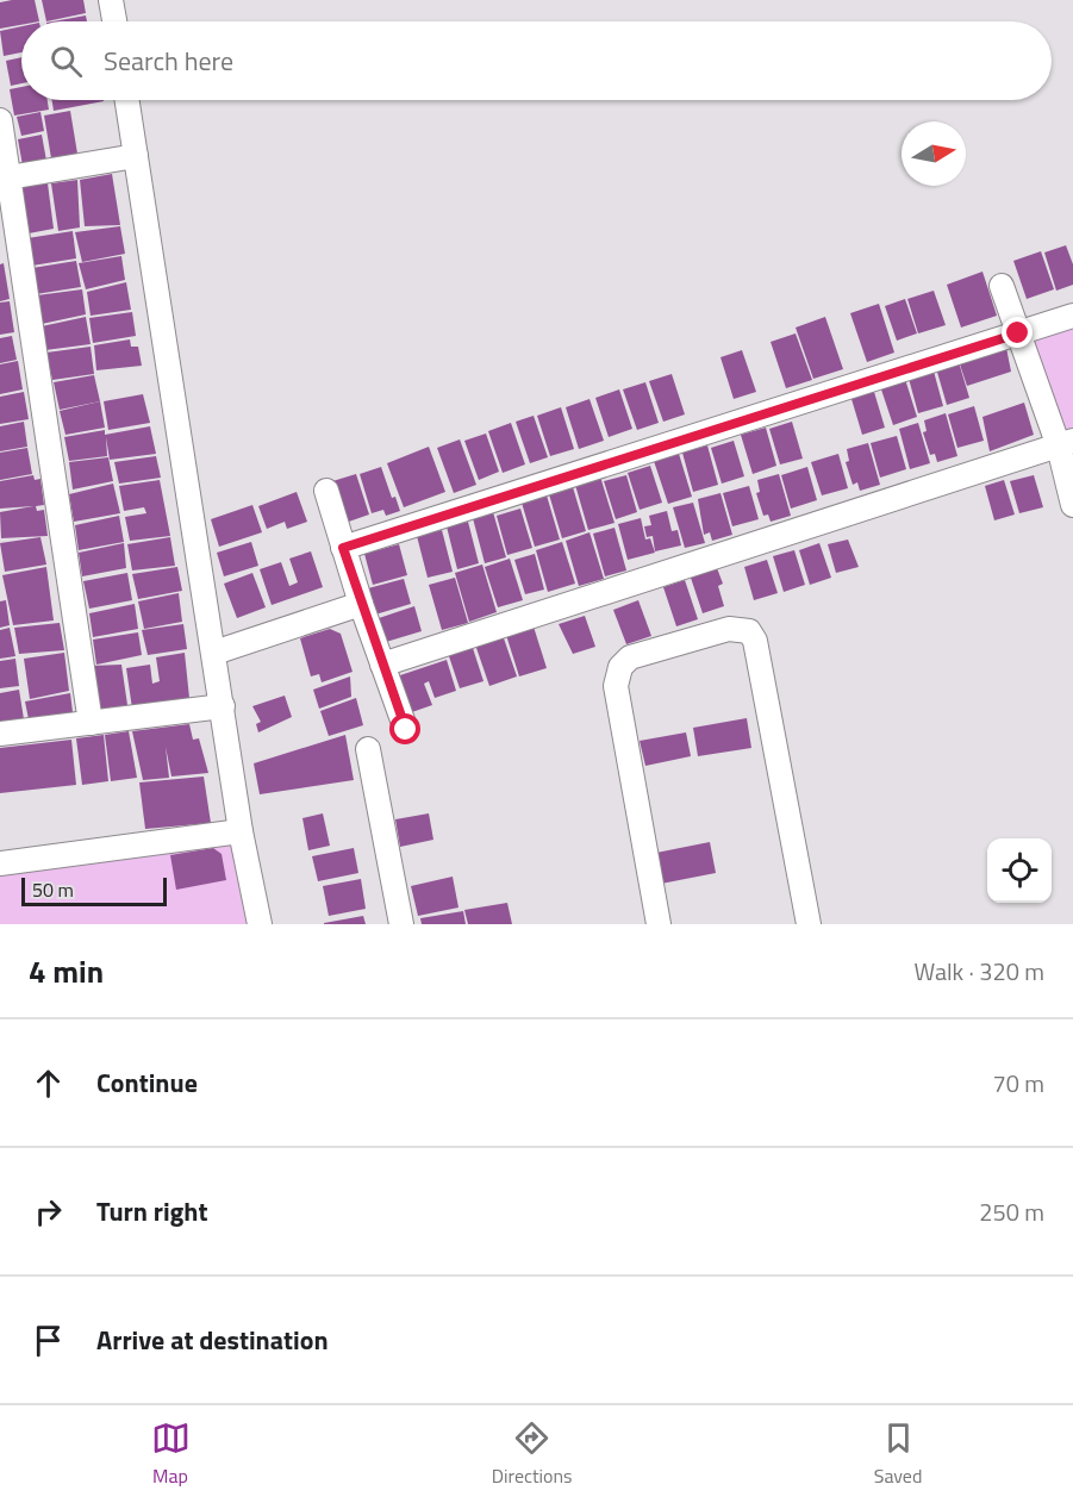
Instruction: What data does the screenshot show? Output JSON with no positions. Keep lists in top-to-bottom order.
{
  "scale_bar": "50 m",
  "north": "right",
  "page": {
    "search": "Search here",
    "scale": "50 m",
    "heading": ["4 min", "Walk · 320 m"],
    "list": [
      ["Continue", "70 m"],
      ["Turn right", "250 m"],
      "Arrive at destination"
    ],
    "nav": ["Map", "Directions", "Saved"]
  }
}
